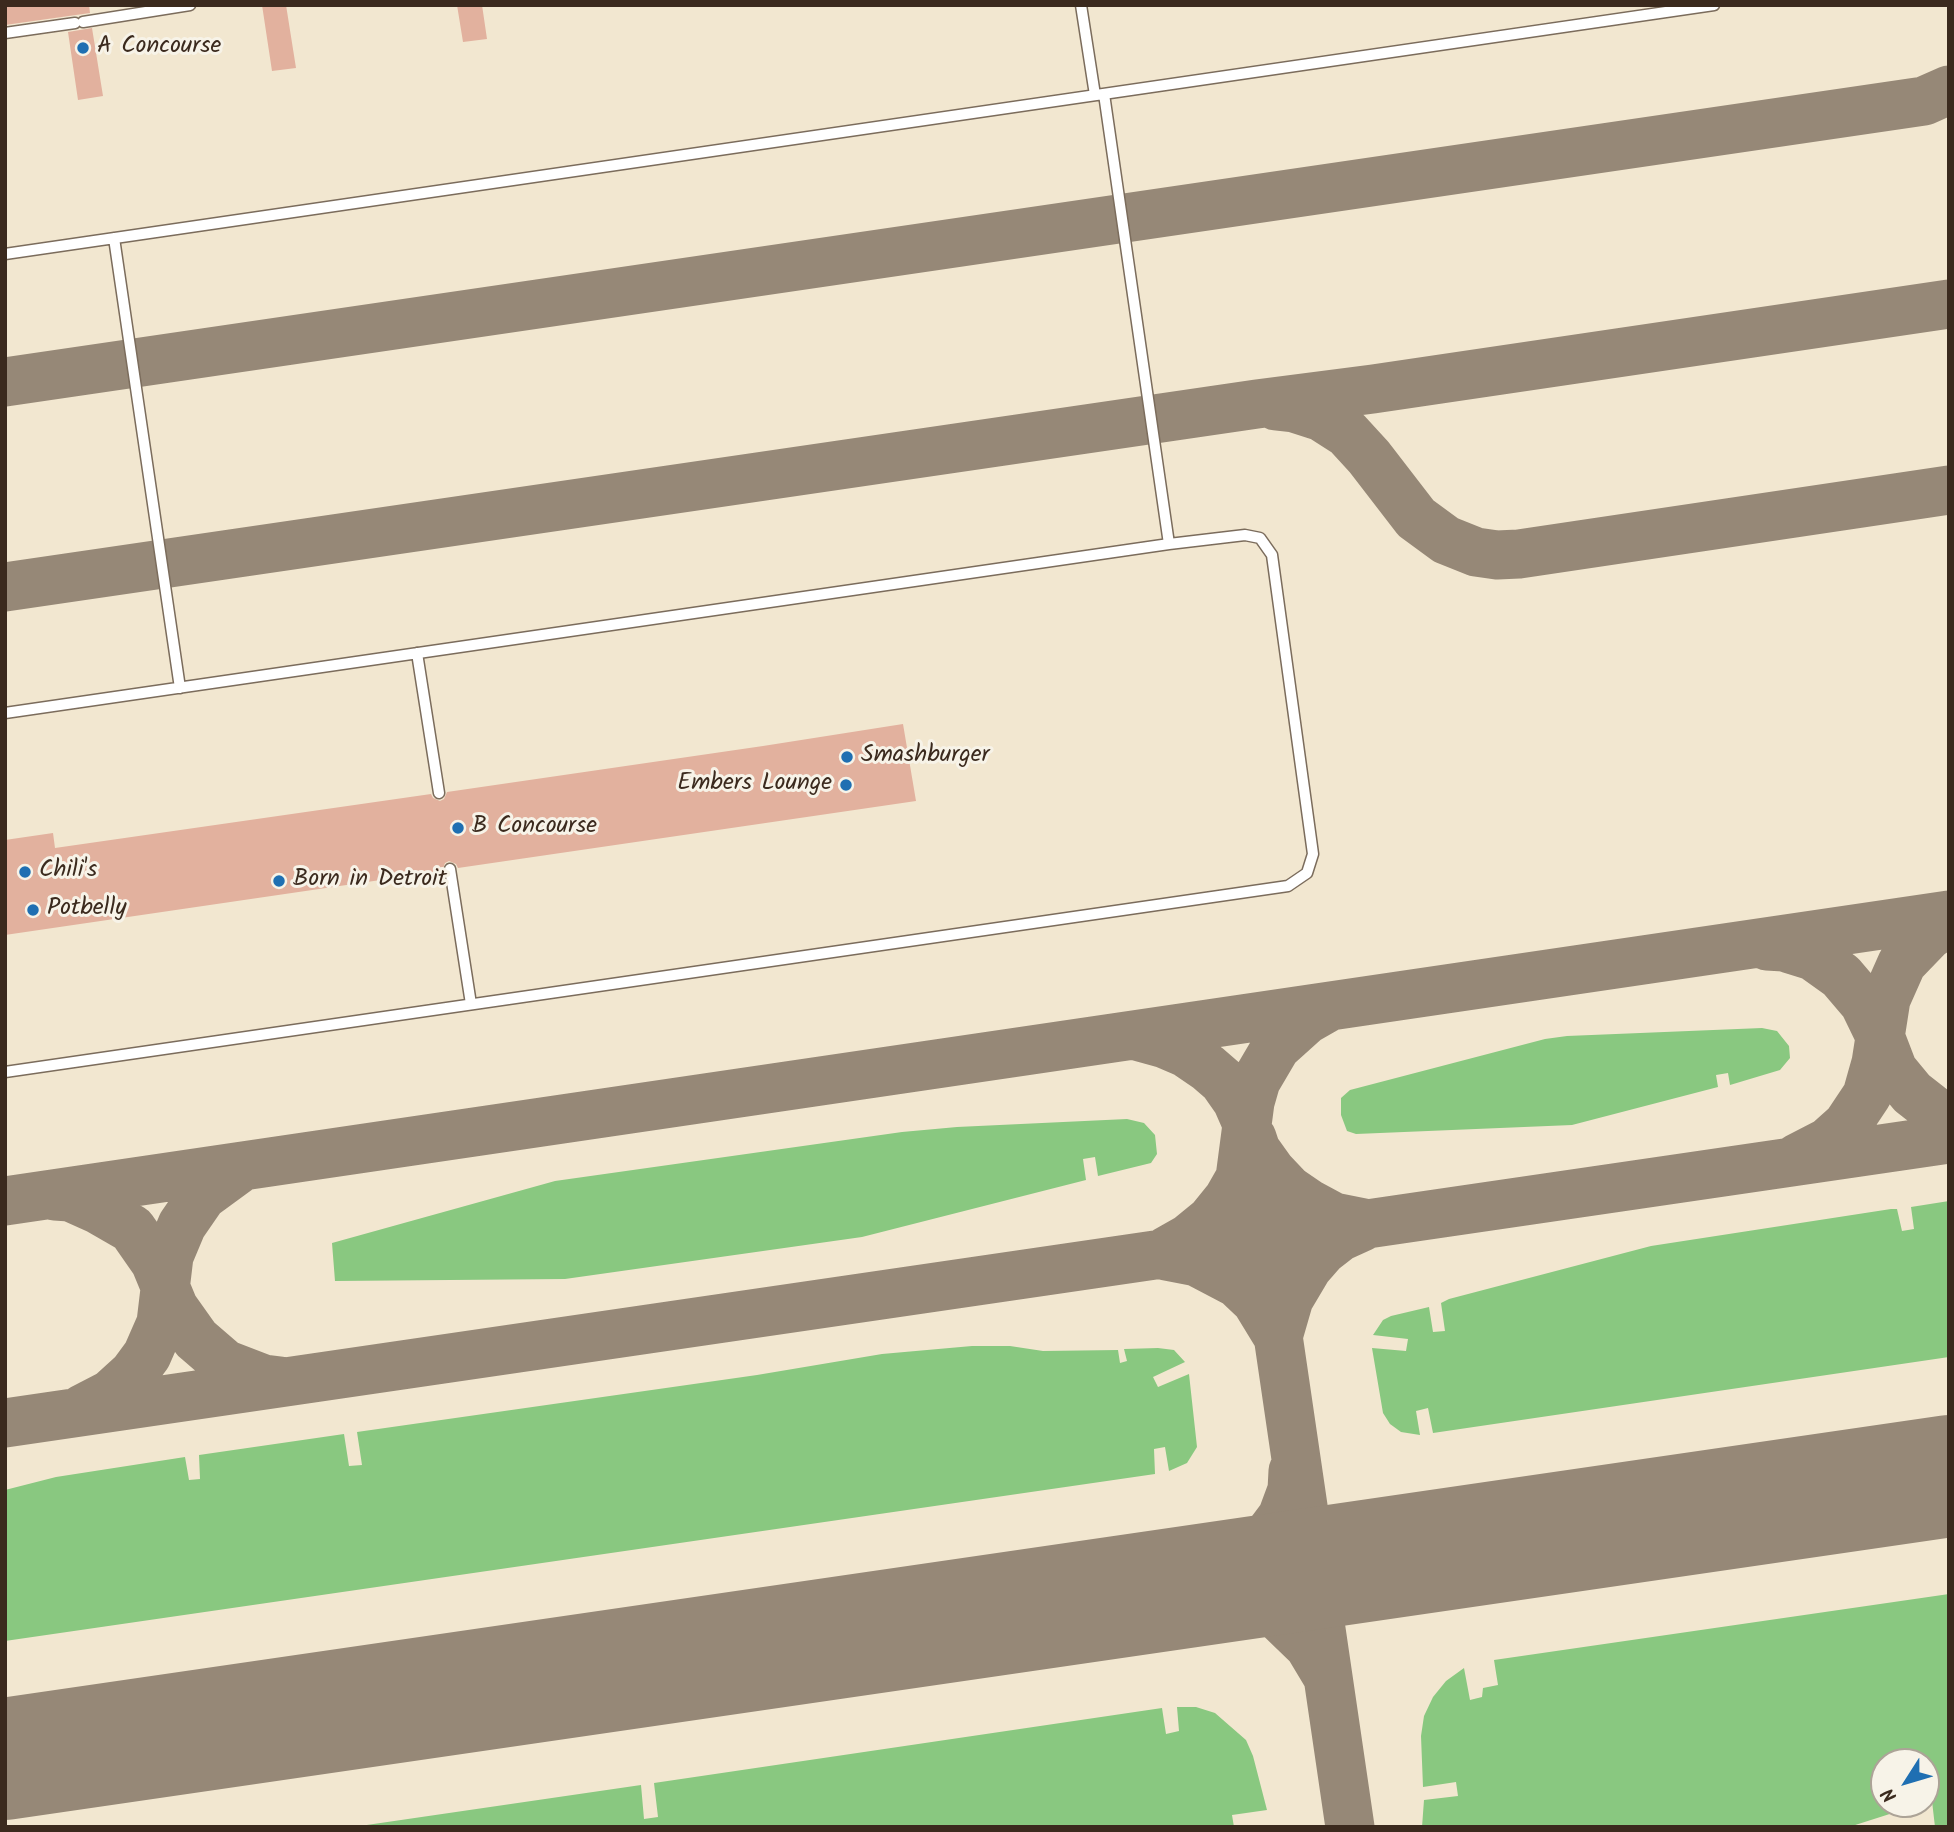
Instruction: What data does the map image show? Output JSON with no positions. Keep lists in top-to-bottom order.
{
  "places": [
    "A Concourse",
    "Smashburger",
    "Embers Lounge",
    "B Concourse",
    "Chili's",
    "Born in Detroit",
    "Potbelly"
  ],
  "north": "bottom left"
}
